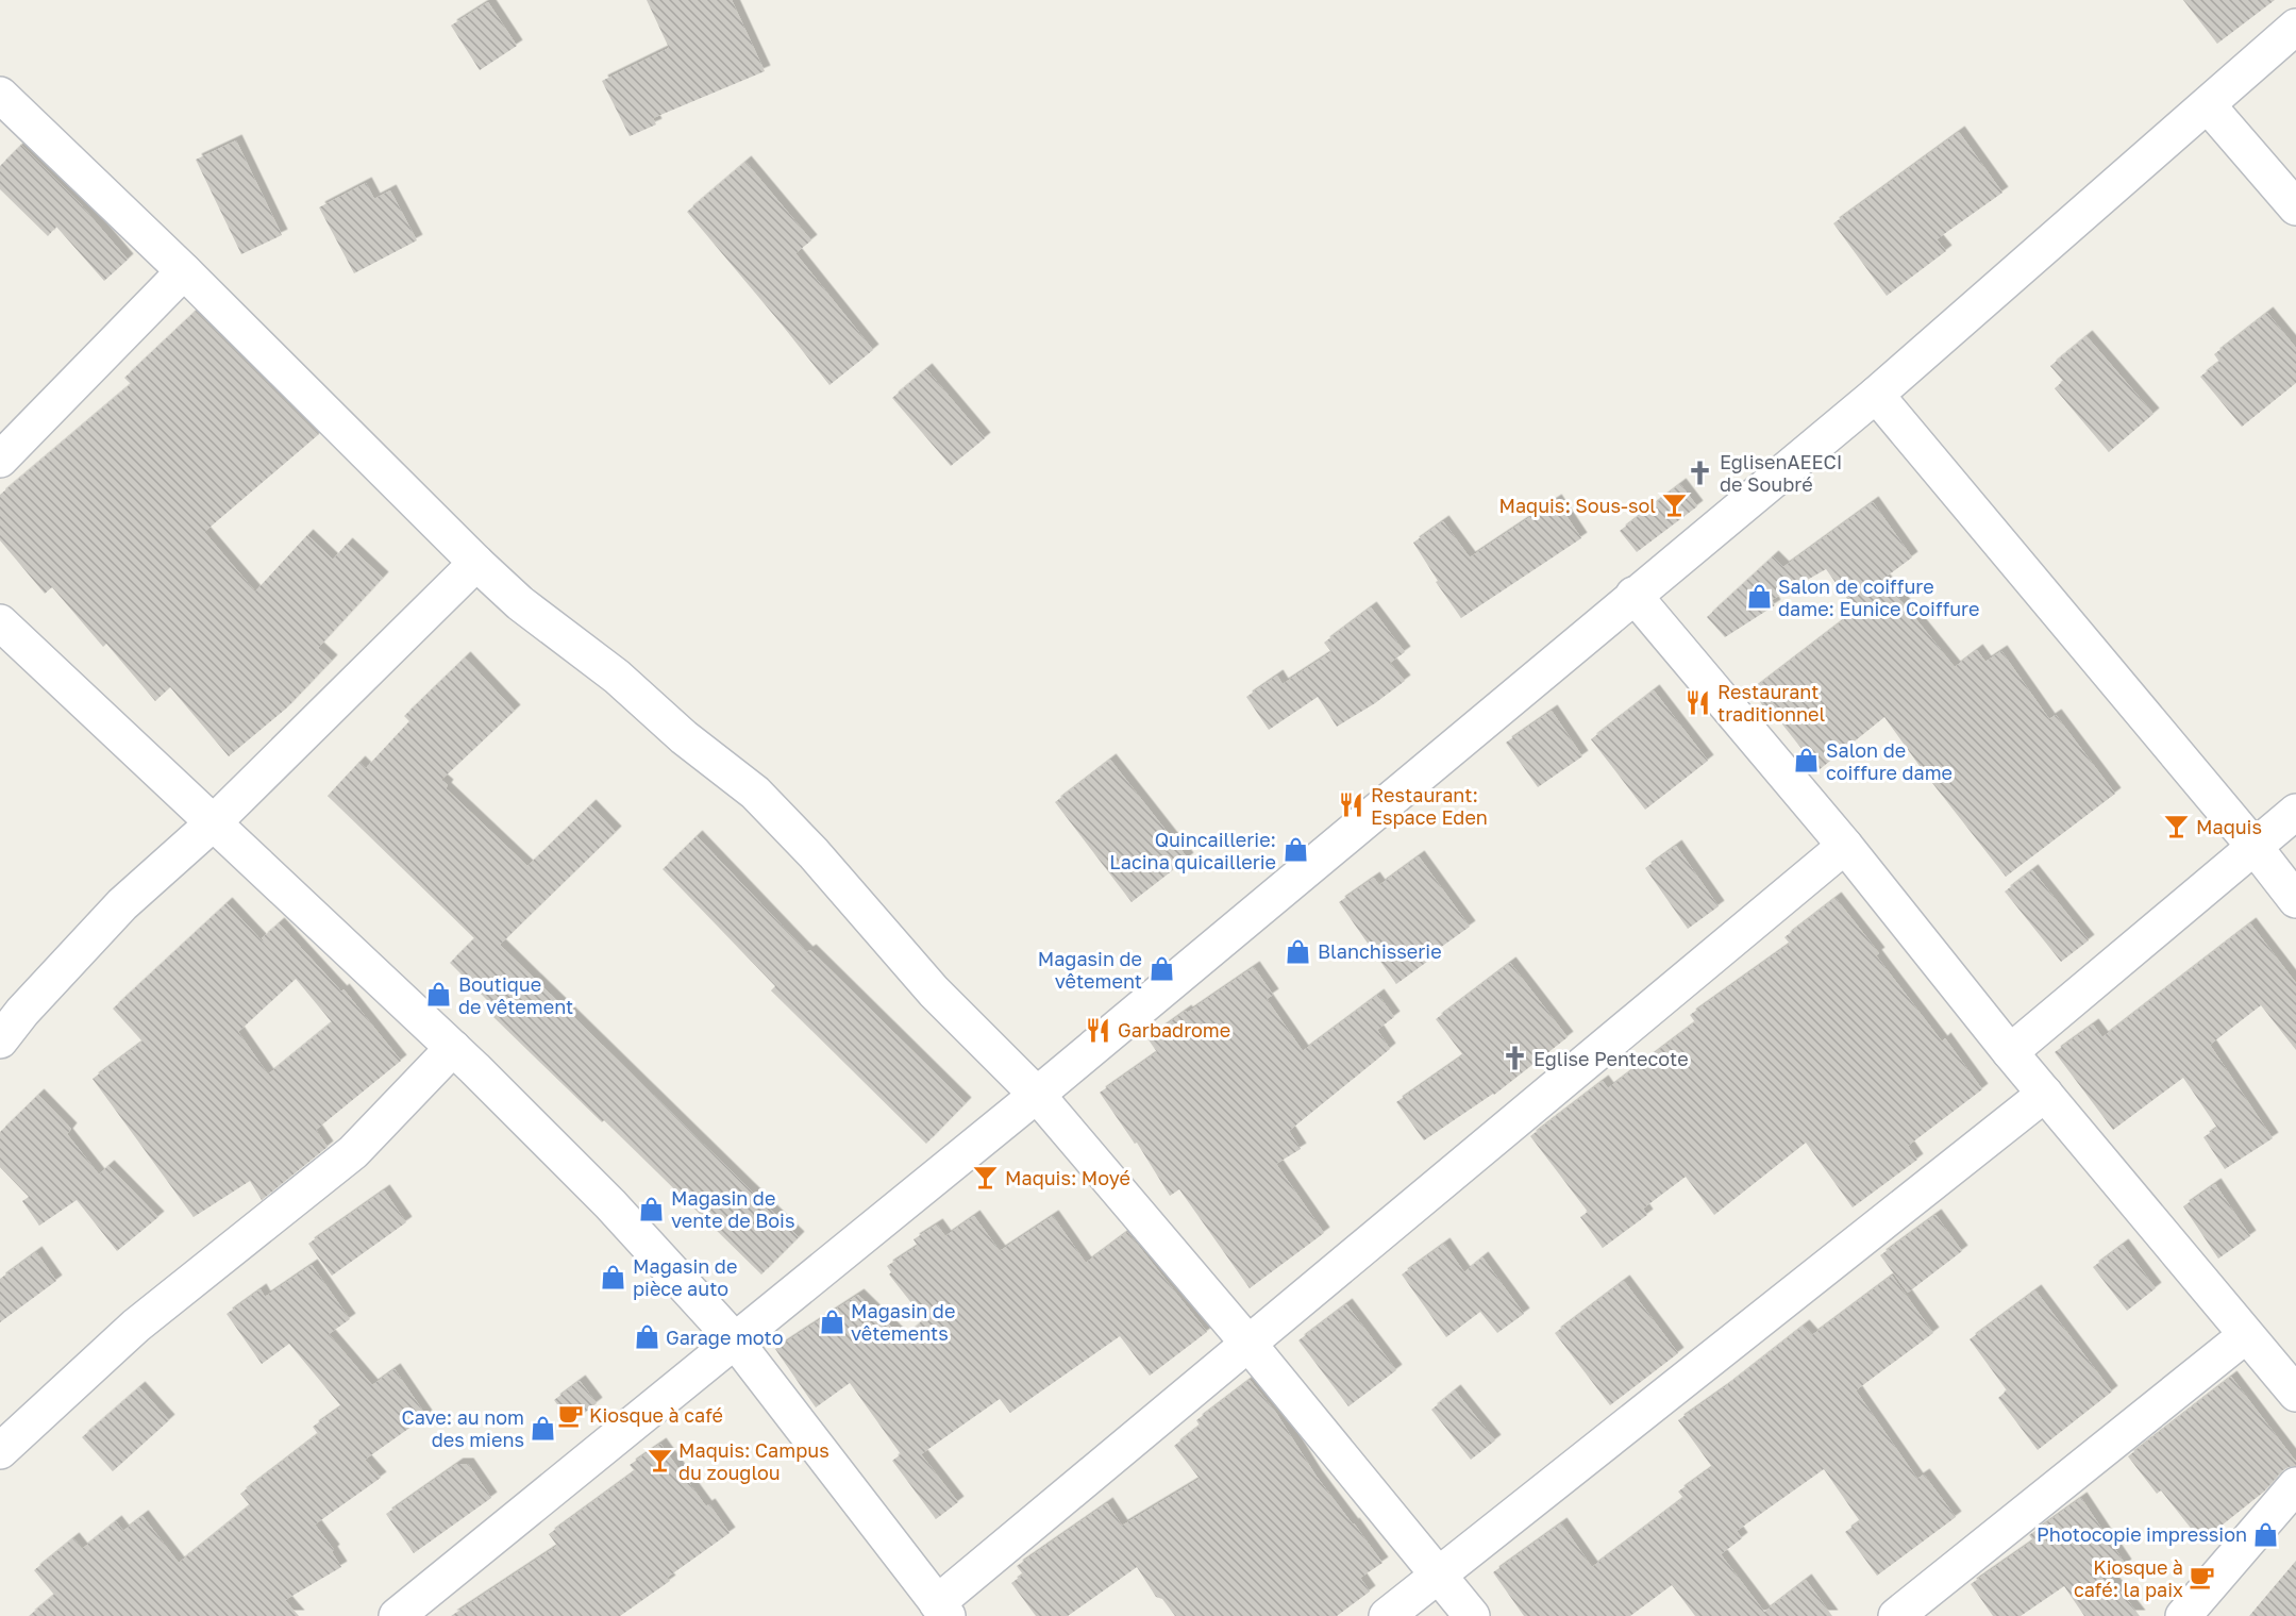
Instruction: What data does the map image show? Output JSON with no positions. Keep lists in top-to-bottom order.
{
  "places": {
    "church": ["EglisenAEECI de Soubré", "Eglise Pentecote"],
    "bar": [
      "Maquis: Sous-sol",
      "Maquis",
      "Maquis: Moyé",
      "Maquis: Campus du zouglou"
    ],
    "shop": [
      "Salon de coiffure dame: Eunice Coiffure",
      "Salon de coiffure dame",
      "Quincaillerie: Lacina quicaillerie",
      "Blanchisserie",
      "Magasin de vêtement",
      "Boutique de vêtement",
      "Magasin de vente de Bois",
      "Magasin de pièce auto",
      "Magasin de vêtements",
      "Garage moto",
      "Cave: au nom des miens",
      "Photocopie impression"
    ],
    "restaurant": ["Restaurant traditionnel", "Restaurant: Espace Eden", "Garbadrome"],
    "cafe": ["Kiosque à café", "Kiosque à café: la paix"]
  }
}
